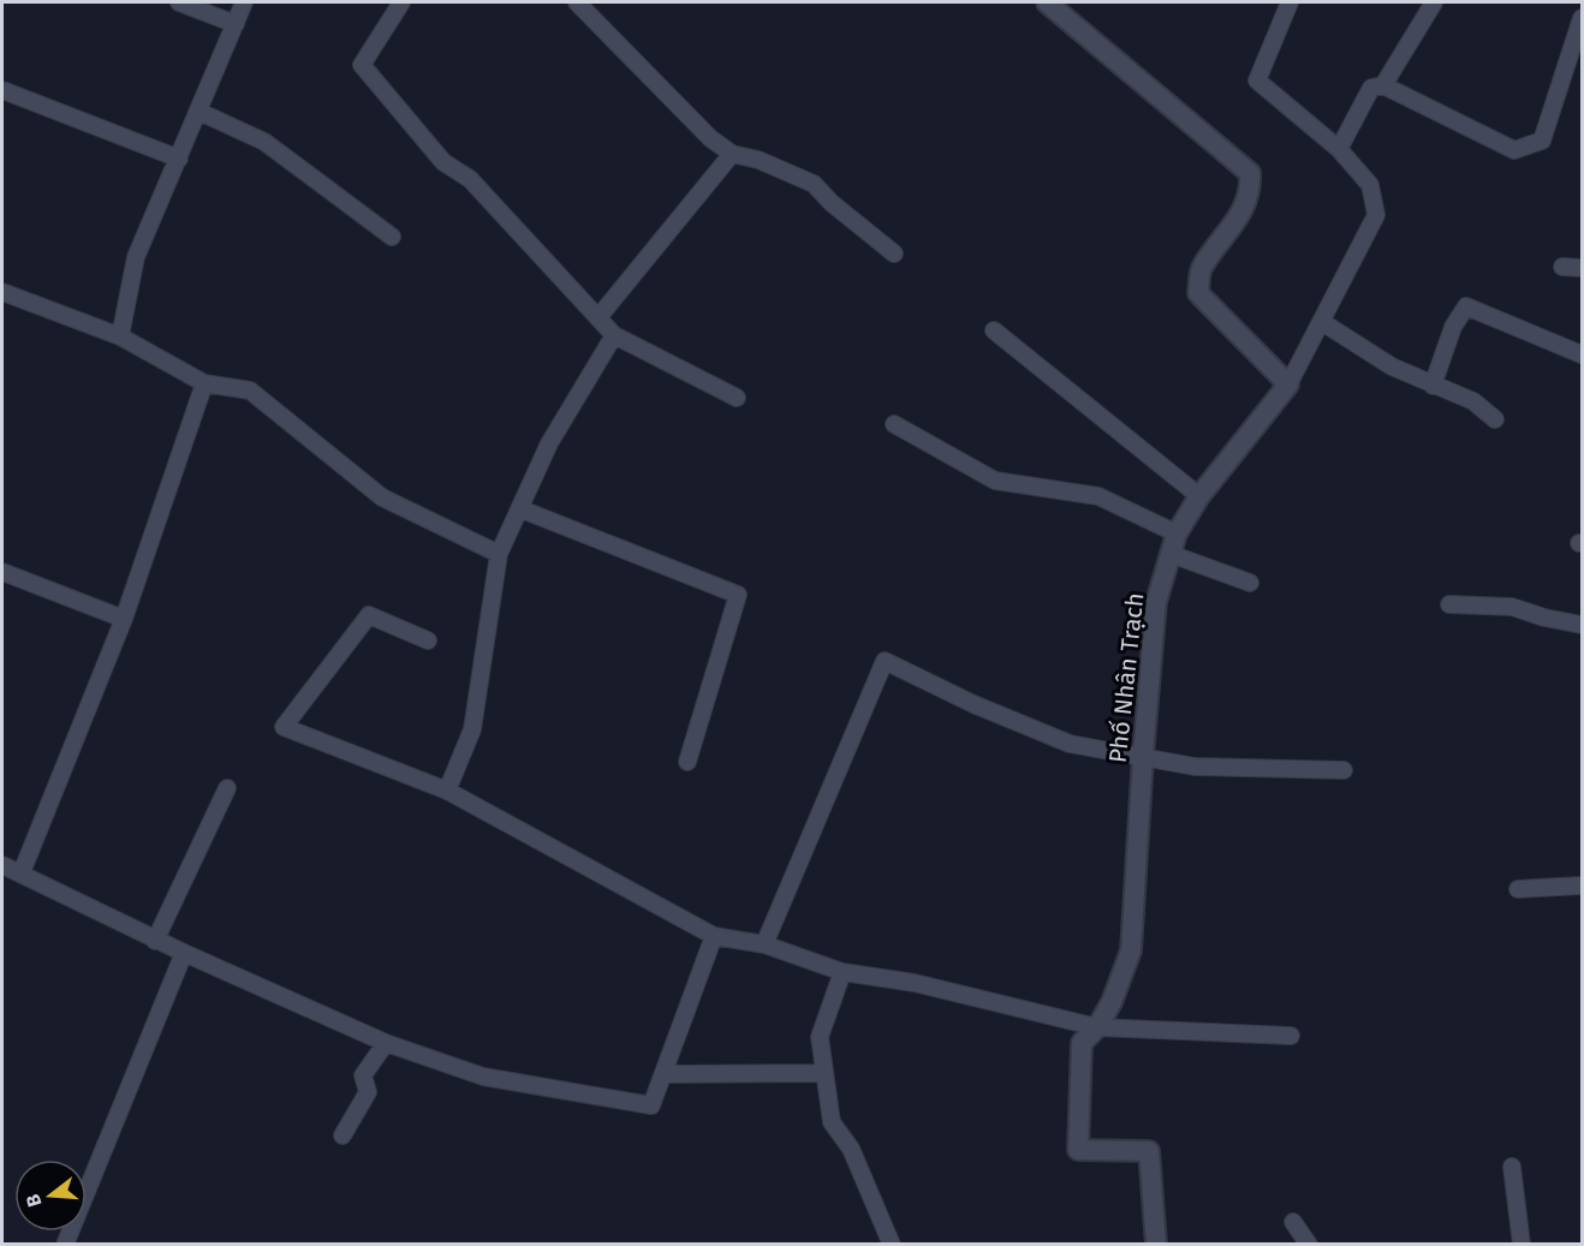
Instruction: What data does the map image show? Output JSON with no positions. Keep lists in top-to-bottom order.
{
  "streets": {
    "street": ["Phố Nhân Trạch"]
  },
  "north": "left"
}
